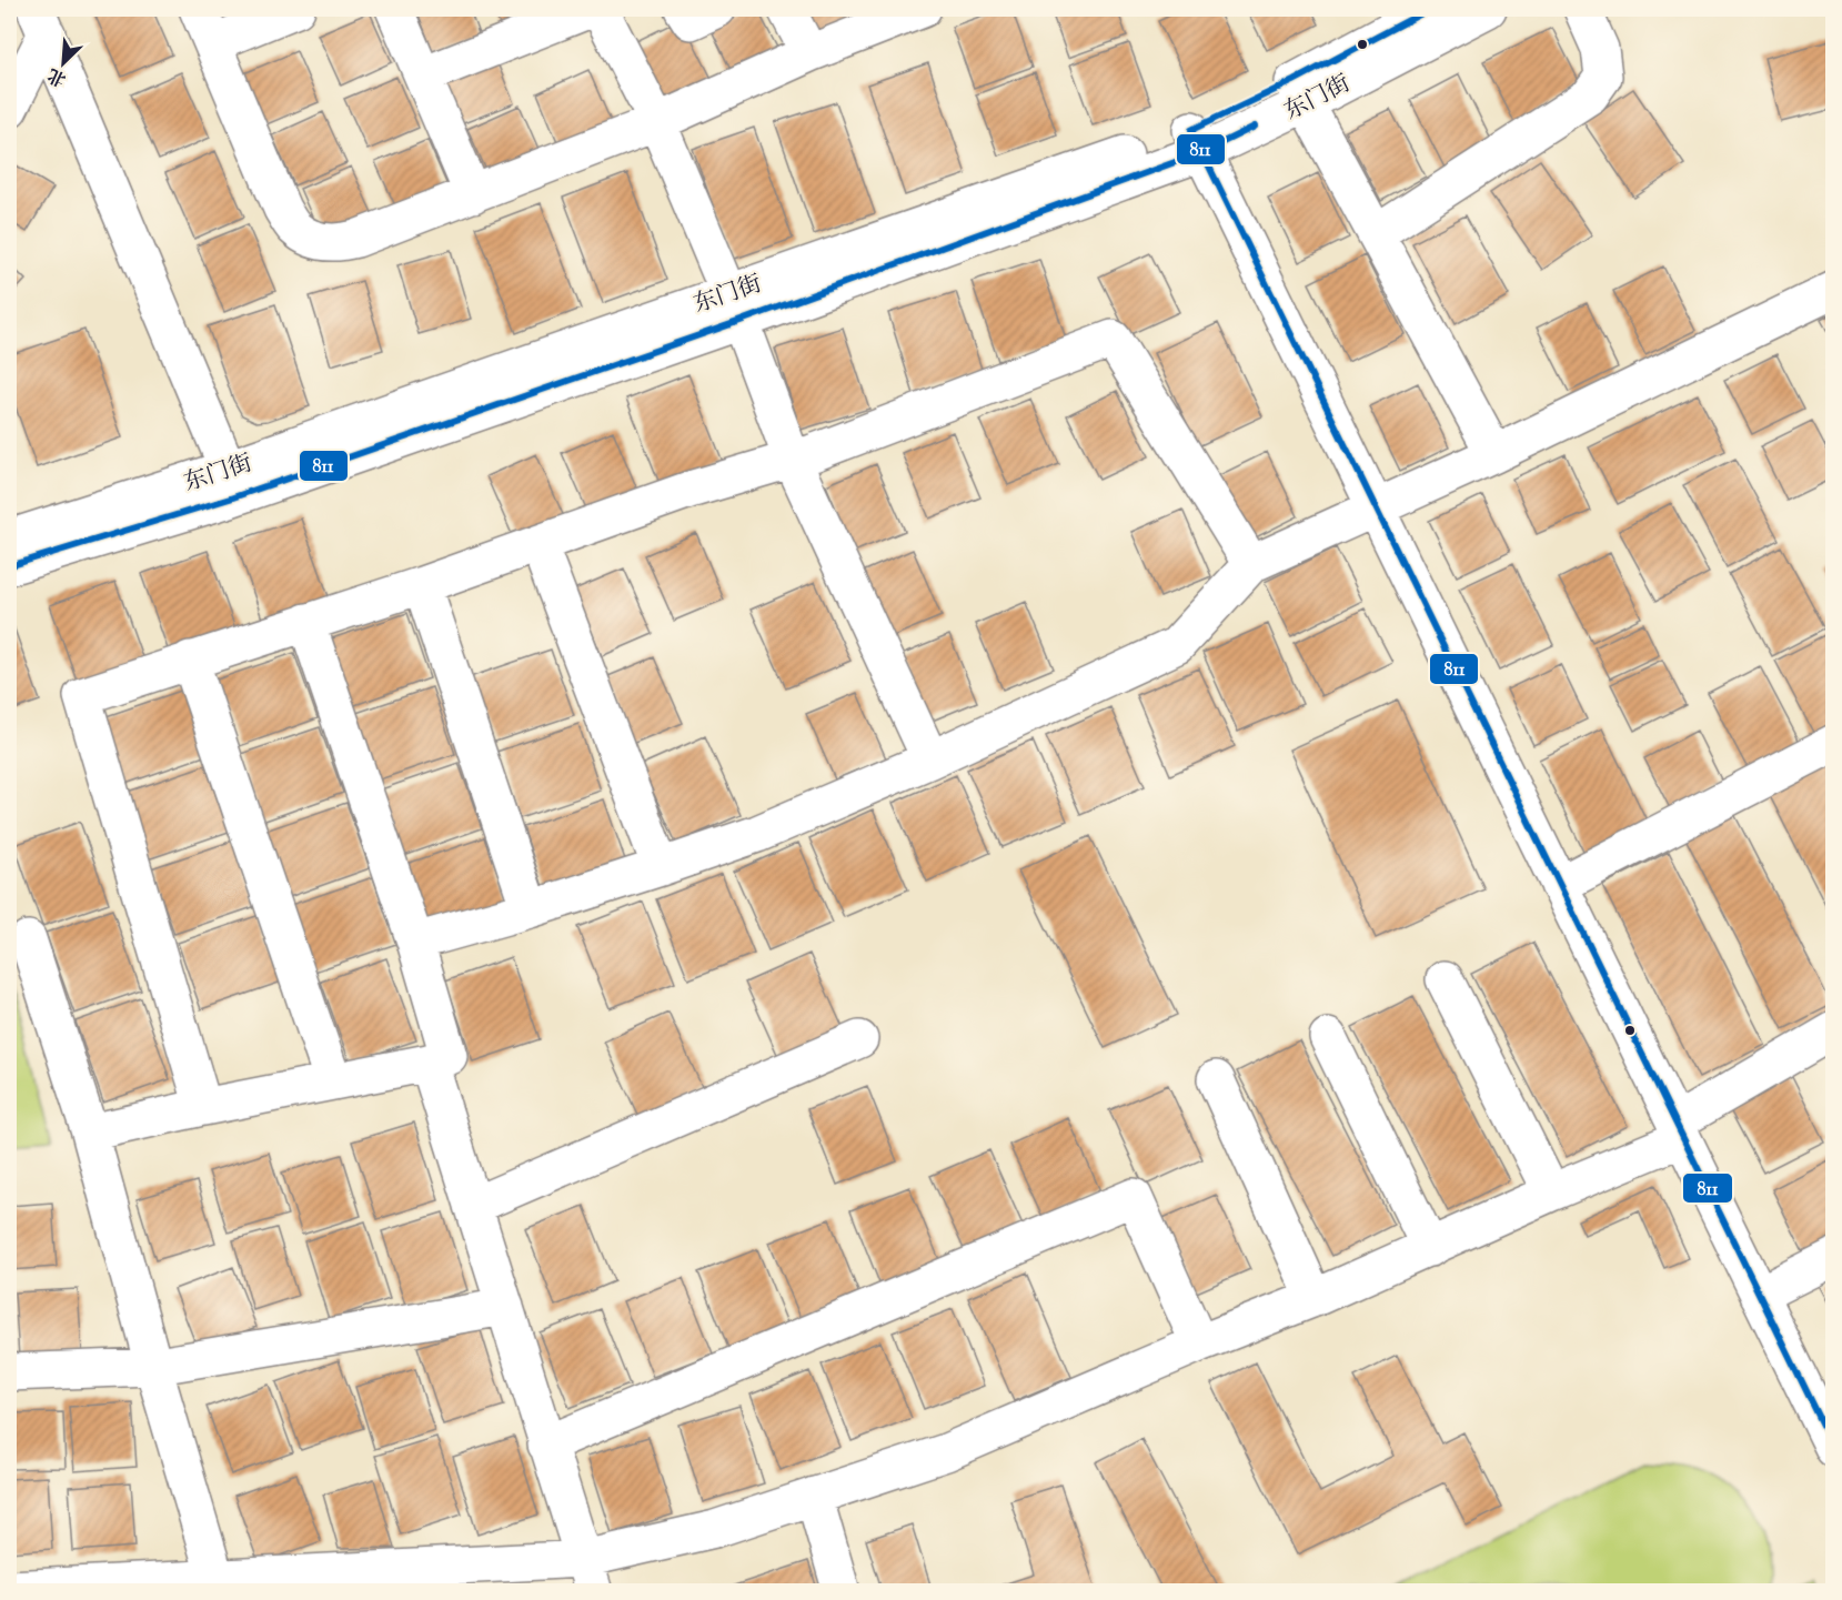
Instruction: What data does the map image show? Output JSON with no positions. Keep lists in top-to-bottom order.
{
  "streets": {
    "street": ["东门街"]
  },
  "lines": ["transit line 811"],
  "north": "bottom left"
}
